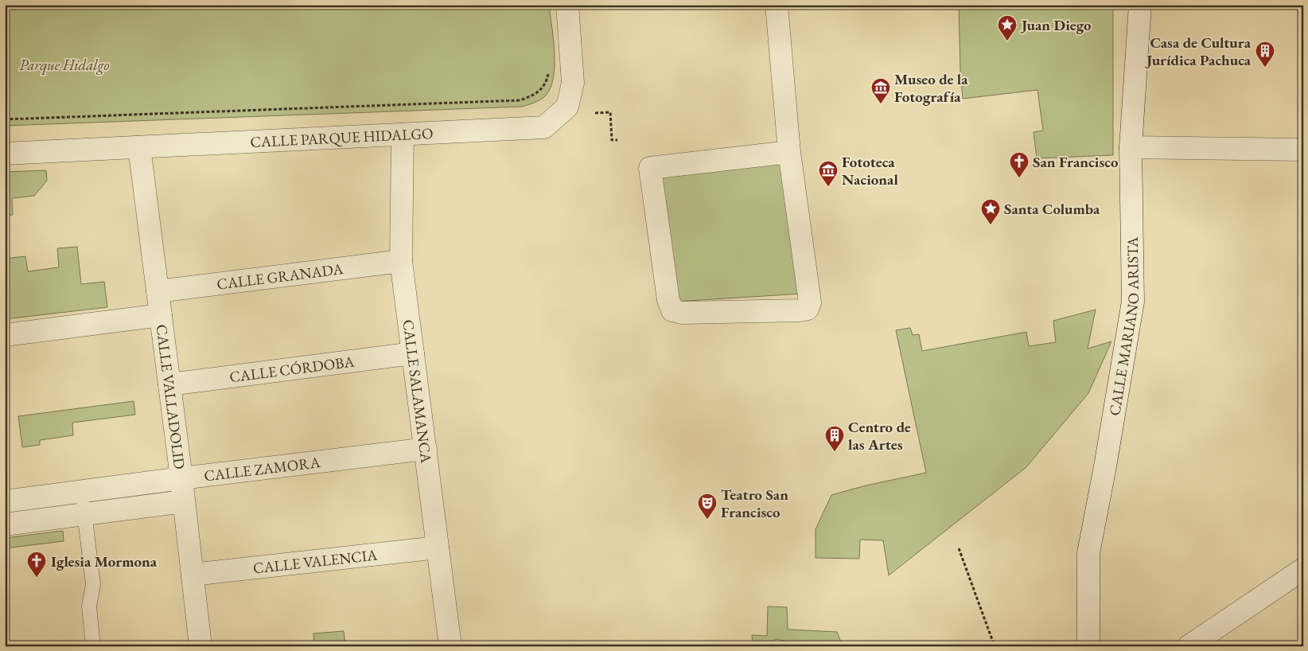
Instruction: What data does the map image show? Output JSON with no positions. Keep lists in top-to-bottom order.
{
  "streets": {
    "street": [
      "CALLE PARQUE HIDALGO",
      "CALLE GRANADA",
      "CALLE MARIANO ARISTA",
      "CALLE CÓRDOBA",
      "CALLE SALAMANCA",
      "CALLE VALLADOLID",
      "CALLE ZAMORA",
      "CALLE VALENCIA"
    ]
  },
  "crossings": [
    ["CALLE PARQUE HIDALGO", "CALLE SALAMANCA"],
    ["CALLE PARQUE HIDALGO", "CALLE VALLADOLID"],
    ["CALLE GRANADA", "CALLE SALAMANCA"],
    ["CALLE GRANADA", "CALLE VALLADOLID"],
    ["CALLE CÓRDOBA", "CALLE SALAMANCA"],
    ["CALLE CÓRDOBA", "CALLE VALLADOLID"],
    ["CALLE SALAMANCA", "CALLE ZAMORA"],
    ["CALLE SALAMANCA", "CALLE VALENCIA"],
    ["CALLE VALLADOLID", "CALLE ZAMORA"],
    ["CALLE VALLADOLID", "CALLE VALENCIA"]
  ],
  "parks": ["Parque Hidalgo"],
  "places": {
    "place": ["Juan Diego", "Santa Columba"],
    "building": ["Casa de Cultura Jurídica Pachuca", "Centro de las Artes"],
    "museum": ["Museo de la Fotografía", "Fototeca Nacional"],
    "church": ["San Francisco", "Iglesia Mormona"],
    "theatre": ["Teatro San Francisco"]
  }
}
